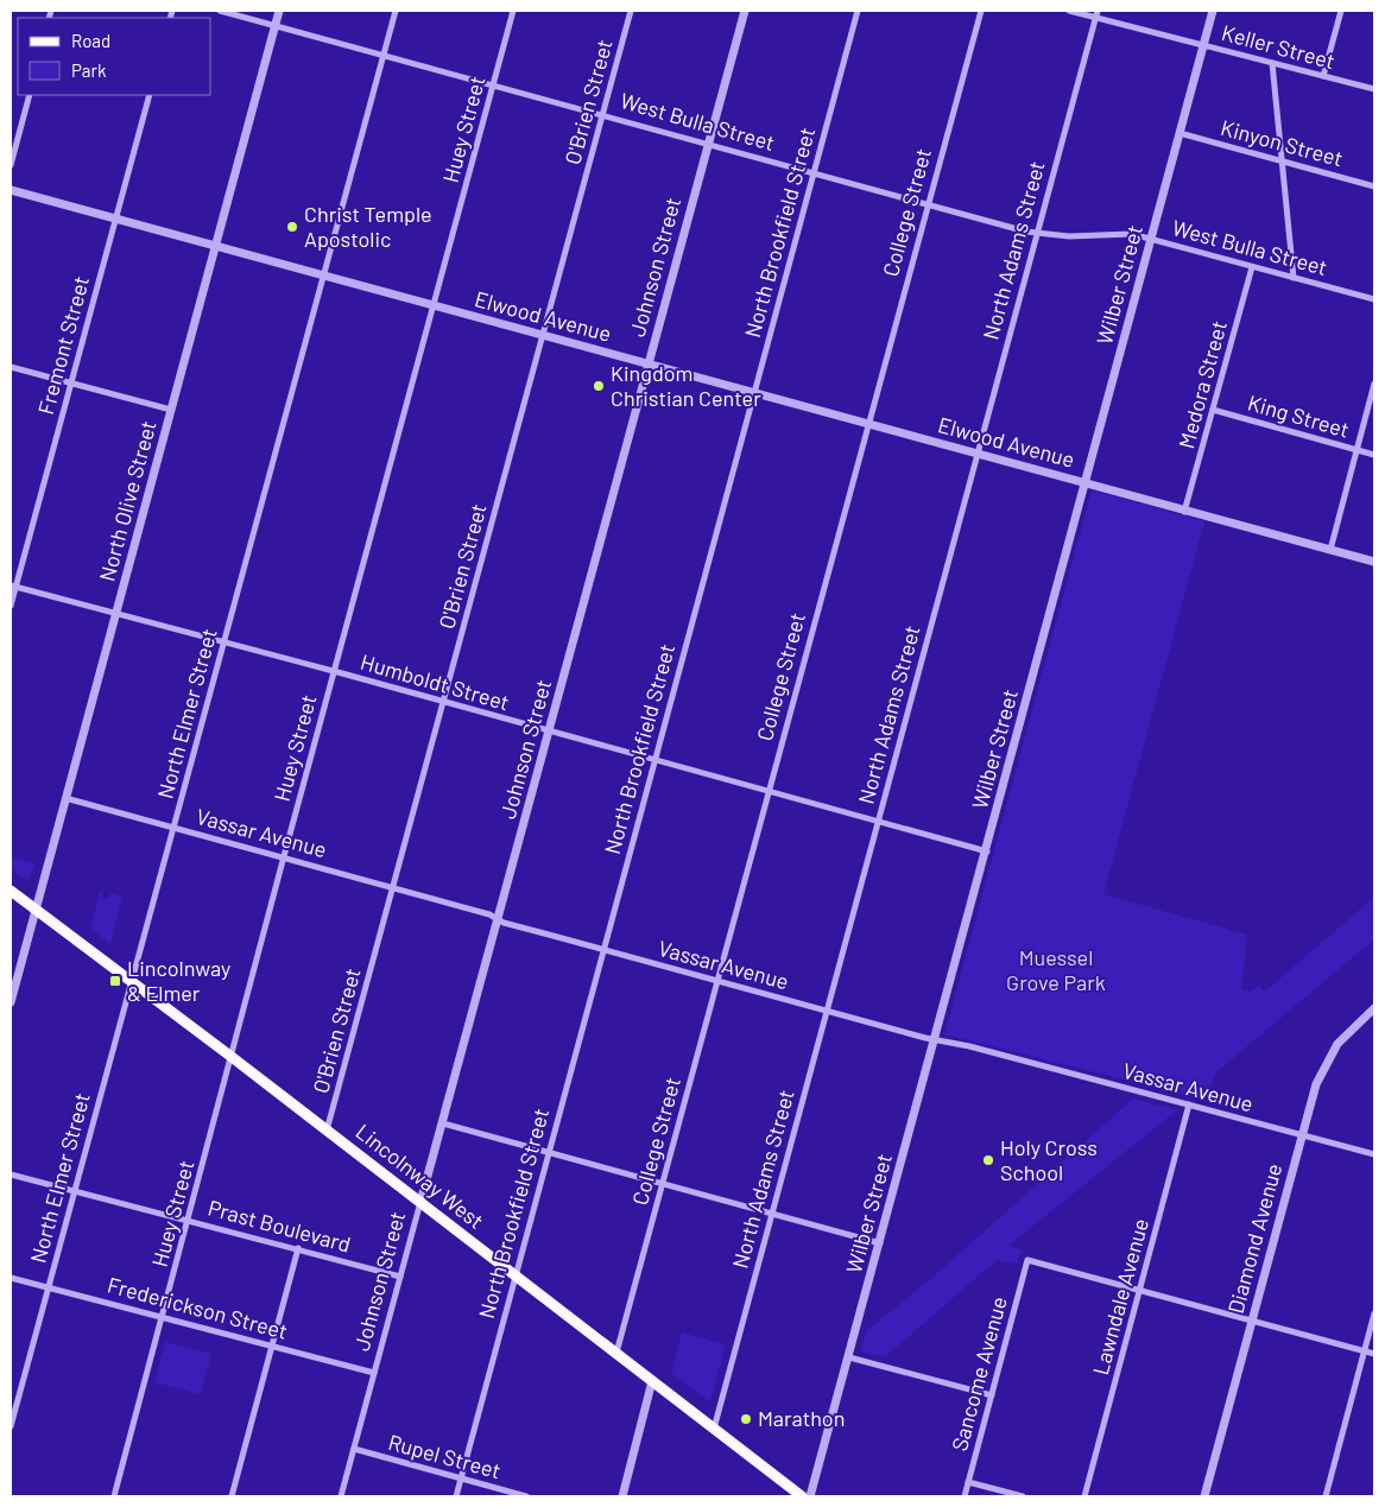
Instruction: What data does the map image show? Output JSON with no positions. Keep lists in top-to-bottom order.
{
  "streets": {
    "main road": ["Lincolnway West"],
    "street": [
      "Keller Street",
      "O'Brien Street",
      "West Bulla Street",
      "Huey Street",
      "Kinyon Street",
      "College Street",
      "North Brookfield Street",
      "North Adams Street",
      "Johnson Street",
      "Wilber Street",
      "Elwood Avenue",
      "Fremont Street",
      "Medora Street",
      "King Street",
      "North Olive Street",
      "Humboldt Street",
      "North Elmer Street",
      "Vassar Avenue",
      "Prast Boulevard",
      "Diamond Avenue",
      "Lawndale Avenue",
      "Frederickson Street",
      "Sancome Avenue",
      "Rupel Street"
    ]
  },
  "crossings": [
    ["Keller Street", "North Adams Street"],
    ["Keller Street", "Wilber Street"],
    ["O'Brien Street", "West Bulla Street"],
    ["O'Brien Street", "Elwood Avenue"],
    ["O'Brien Street", "Humboldt Street"],
    ["O'Brien Street", "Vassar Avenue"],
    ["O'Brien Street", "Lincolnway West"],
    ["West Bulla Street", "Huey Street"],
    ["West Bulla Street", "College Street"],
    ["West Bulla Street", "North Brookfield Street"],
    ["West Bulla Street", "North Adams Street"],
    ["West Bulla Street", "Johnson Street"],
    ["West Bulla Street", "Wilber Street"],
    ["West Bulla Street", "Medora Street"],
    ["West Bulla Street", "North Olive Street"],
    ["West Bulla Street", "North Elmer Street"],
    ["Huey Street", "Elwood Avenue"],
    ["Huey Street", "Humboldt Street"],
    ["Huey Street", "Vassar Avenue"],
    ["Huey Street", "Lincolnway West"],
    ["Huey Street", "Prast Boulevard"],
    ["Huey Street", "Frederickson Street"],
    ["Kinyon Street", "Wilber Street"],
    ["College Street", "Elwood Avenue"],
    ["College Street", "Humboldt Street"],
    ["College Street", "Vassar Avenue"],
    ["College Street", "Lincolnway West"],
    ["North Brookfield Street", "Elwood Avenue"],
    ["North Brookfield Street", "Humboldt Street"],
    ["North Brookfield Street", "Vassar Avenue"],
    ["North Brookfield Street", "Lincolnway West"],
    ["North Brookfield Street", "Rupel Street"],
    ["North Adams Street", "Elwood Avenue"],
    ["North Adams Street", "Humboldt Street"],
    ["North Adams Street", "Vassar Avenue"],
    ["North Adams Street", "Lincolnway West"],
    ["Johnson Street", "Elwood Avenue"],
    ["Johnson Street", "Humboldt Street"],
    ["Johnson Street", "Vassar Avenue"],
    ["Johnson Street", "Lincolnway West"],
    ["Johnson Street", "Prast Boulevard"],
    ["Johnson Street", "Frederickson Street"],
    ["Johnson Street", "Rupel Street"],
    ["Wilber Street", "Elwood Avenue"],
    ["Wilber Street", "Humboldt Street"],
    ["Wilber Street", "Vassar Avenue"],
    ["Elwood Avenue", "Fremont Street"],
    ["Elwood Avenue", "Medora Street"],
    ["Elwood Avenue", "North Olive Street"],
    ["Elwood Avenue", "North Elmer Street"],
    ["Fremont Street", "Humboldt Street"],
    ["Medora Street", "King Street"],
    ["North Olive Street", "Humboldt Street"],
    ["North Olive Street", "Vassar Avenue"],
    ["North Olive Street", "Lincolnway West"],
    ["Humboldt Street", "North Elmer Street"],
    ["North Elmer Street", "Vassar Avenue"],
    ["North Elmer Street", "Lincolnway West"],
    ["North Elmer Street", "Prast Boulevard"],
    ["North Elmer Street", "Frederickson Street"],
    ["Vassar Avenue", "Diamond Avenue"],
    ["Vassar Avenue", "Lawndale Avenue"],
    ["Lawndale Avenue", "Sancome Avenue"]
  ],
  "parks": ["Muessel Grove Park"],
  "places": {
    "other": [
      "Christ Temple Apostolic",
      "Kingdom Christian Center",
      "Holy Cross School",
      "Marathon"
    ],
    "transit": ["Lincolnway & Elmer"]
  },
  "legend": ["Road", "Park"]
}
